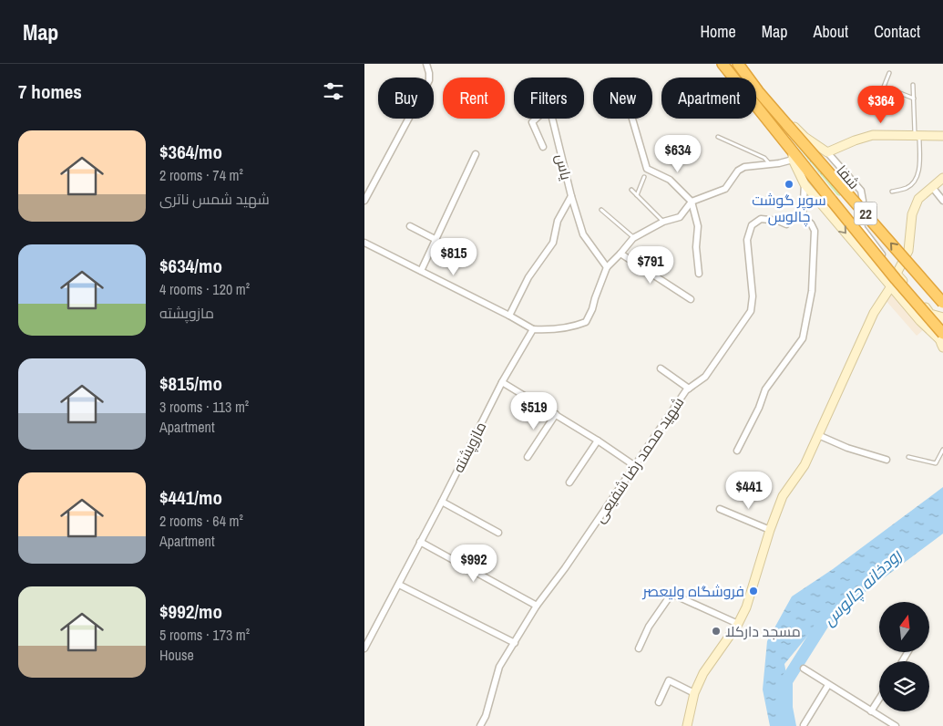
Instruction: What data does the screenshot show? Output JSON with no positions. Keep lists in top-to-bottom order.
{
  "streets": {
    "highway": ["22"],
    "street": [
      "یاس",
      "شفا",
      "مازوپشته",
      "شهید محمد رضا شفیعی"
    ]
  },
  "water": ["رودخانه چالوس"],
  "places": ["سوپر گوشت چالوس", "فروشگاه ولیعصر", "مسجد دارکلا"],
  "north": "top",
  "page": {
    "header": "Map",
    "nav": [
      "Home",
      "Map",
      "About",
      "Contact"
    ],
    "heading": "7 homes",
    "chip": [
      "Buy",
      "Rent",
      "Filters",
      "New",
      "Apartment"
    ],
    "price": [
      "$364",
      "$634",
      "$815",
      "$791",
      "$519",
      "$441",
      "$992"
    ],
    "list": [
      {
        "name": "$364/mo",
        "note": "2 rooms · 74 m² · شهید شمس ناتری"
      },
      {
        "name": "$634/mo",
        "note": "4 rooms · 120 m² · مازوپشته"
      },
      {
        "name": "$815/mo",
        "note": "3 rooms · 113 m² · Apartment"
      },
      {
        "name": "$441/mo",
        "note": "2 rooms · 64 m² · Apartment"
      },
      {
        "name": "$992/mo",
        "note": "5 rooms · 173 m² · House"
      }
    ]
  }
}
